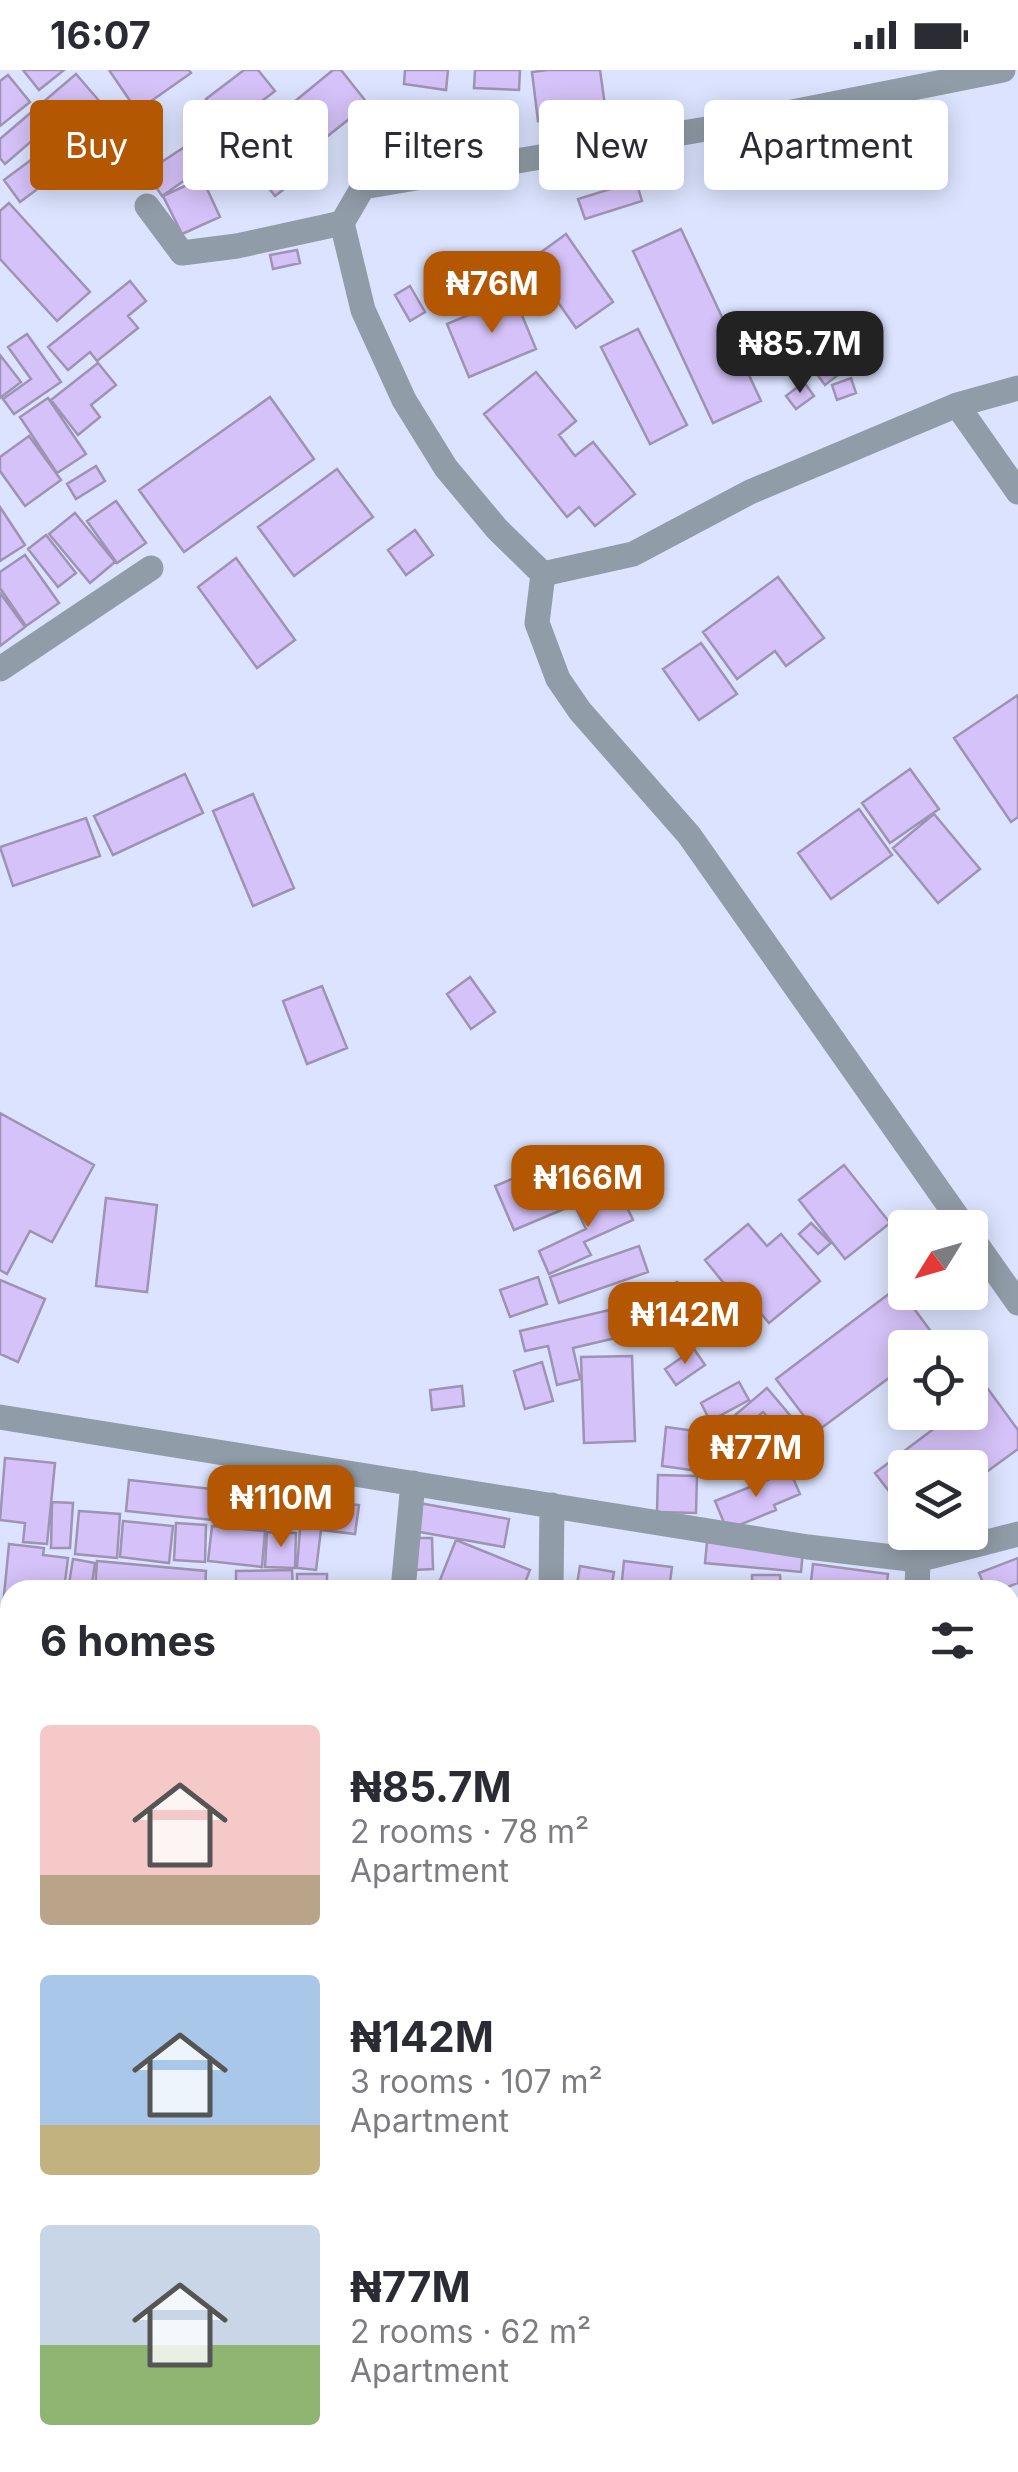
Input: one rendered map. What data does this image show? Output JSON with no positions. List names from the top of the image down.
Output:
{
  "north": "bottom left",
  "page": {
    "status": "16:07",
    "chip": [
      "Buy",
      "Rent",
      "Filters",
      "New",
      "Apartment"
    ],
    "price": [
      "₦76M",
      "₦85.7M",
      "₦166M",
      "₦142M",
      "₦77M",
      "₦110M"
    ],
    "heading": "6 homes",
    "list": [
      {
        "name": "₦85.7M",
        "note": "2 rooms · 78 m² · Apartment"
      },
      {
        "name": "₦142M",
        "note": "3 rooms · 107 m² · Apartment"
      },
      {
        "name": "₦77M",
        "note": "2 rooms · 62 m² · Apartment"
      }
    ]
  }
}
